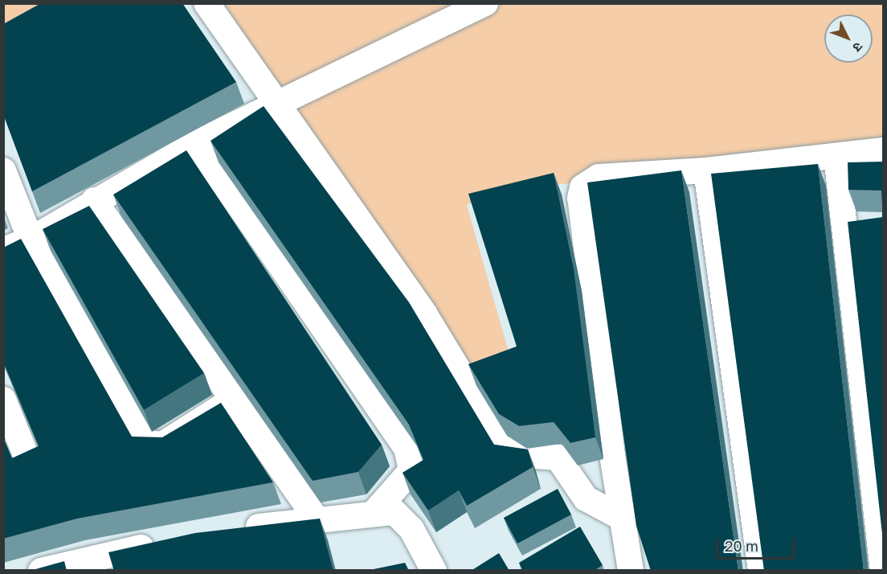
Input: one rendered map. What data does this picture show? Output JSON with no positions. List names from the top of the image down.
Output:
{
  "scale_bar": "20 m",
  "north": "bottom right"
}
